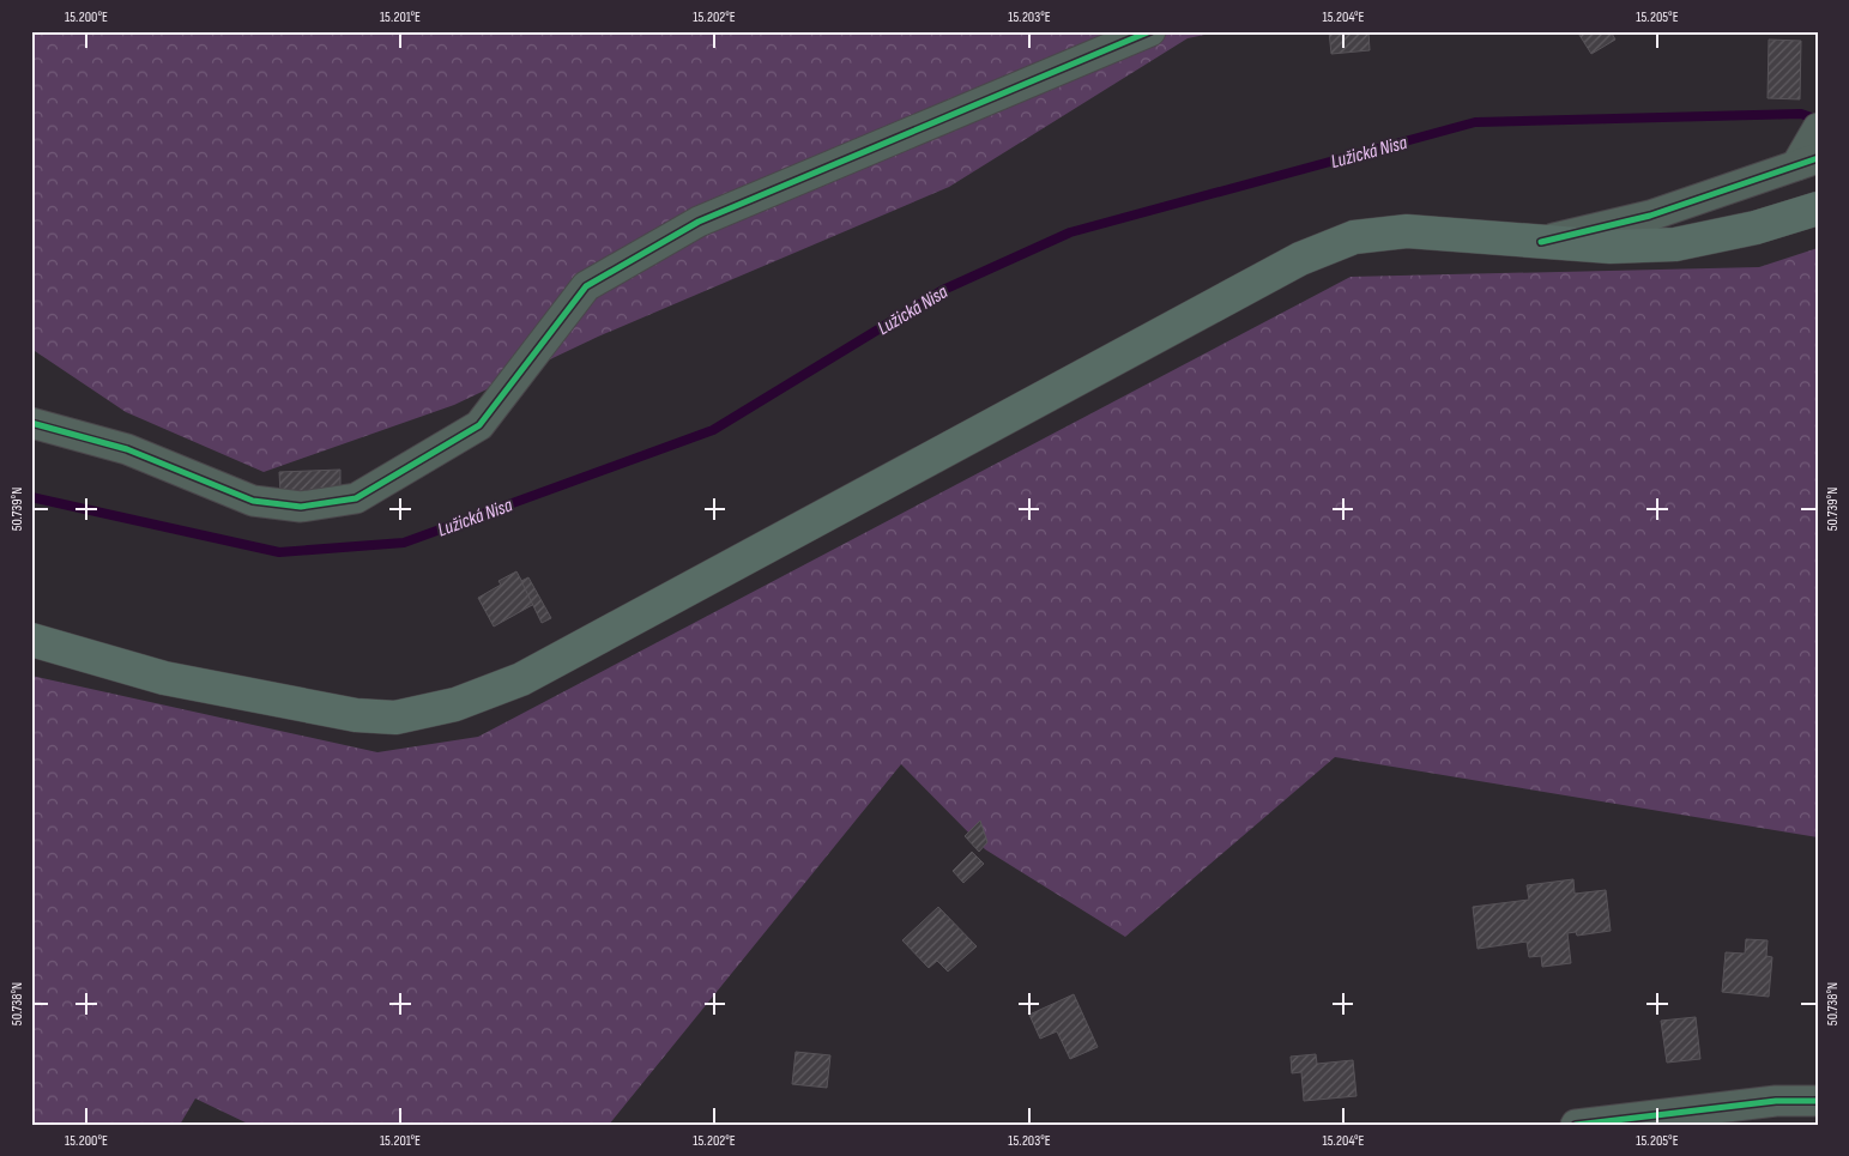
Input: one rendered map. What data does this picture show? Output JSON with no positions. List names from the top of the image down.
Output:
{
  "water": ["Lužická Nisa"],
  "coordinates": [
    "15.200°E",
    "15.201°E",
    "15.202°E",
    "15.203°E",
    "15.204°E",
    "15.205°E",
    "50.739°N",
    "50.738°N"
  ]
}
